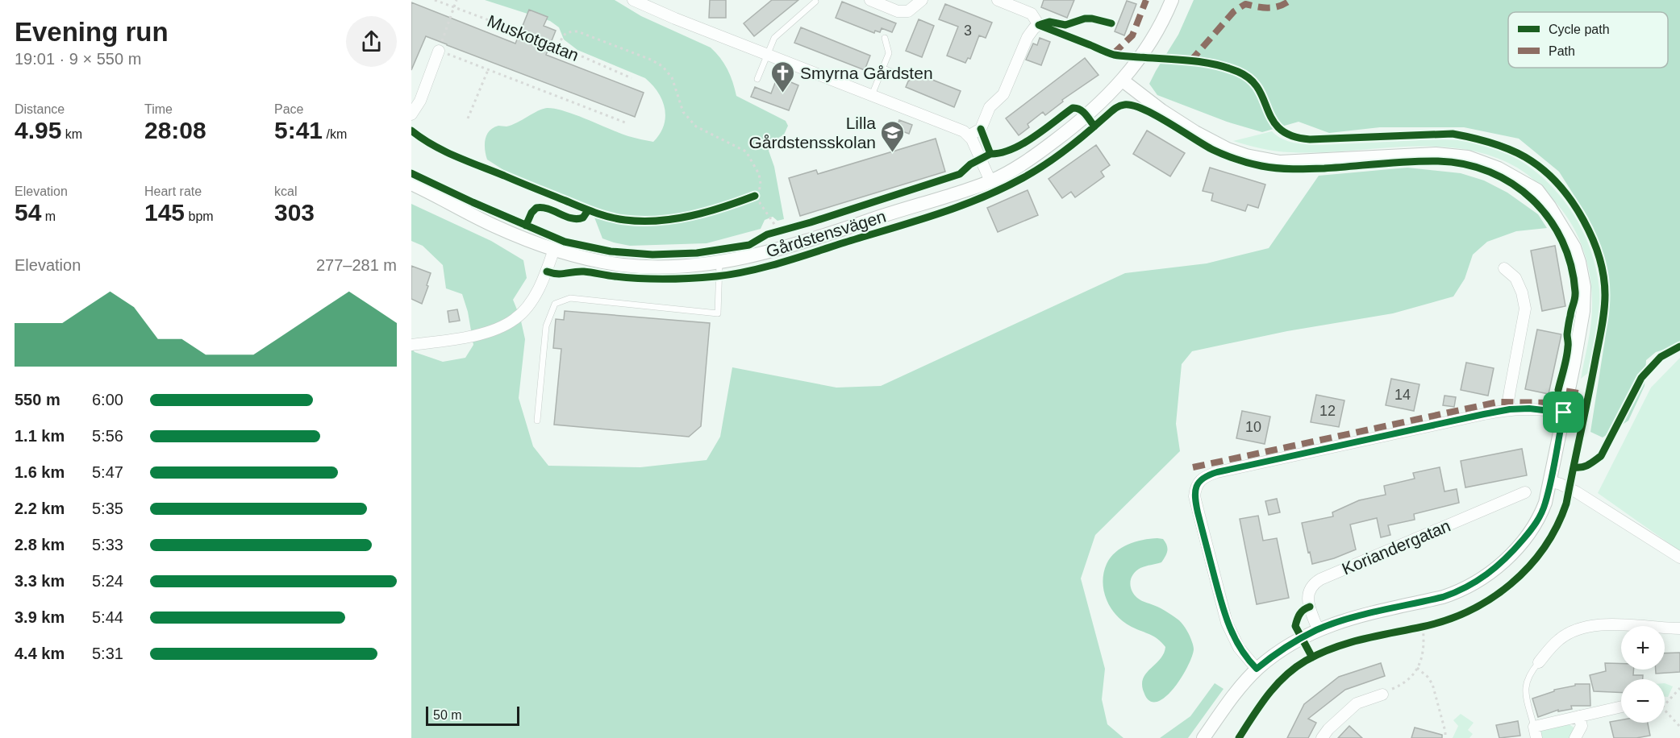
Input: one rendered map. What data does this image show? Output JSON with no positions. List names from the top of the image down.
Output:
{
  "streets": {
    "street": ["Gårdstensvägen", "Koriandergatan"],
    "path": ["Muskotgatan"]
  },
  "places": {
    "church": ["Smyrna Gårdsten"],
    "school or university": ["Lilla Gårdstensskolan"]
  },
  "house_numbers": [
    "3",
    "14",
    "12",
    "10"
  ],
  "legend": ["Cycle path", "Path"],
  "scale_bar": "50 m",
  "page": {
    "heading": ["Evening run", "19:01 · 9 × 550 m"],
    "stats": [
      ["Distance", "4.95 km"],
      ["Time", "28:08"],
      ["Pace", "5:41 /km"],
      ["Elevation", "54 m"],
      ["Heart rate", "145 bpm"],
      ["kcal", "303"]
    ],
    "chart": ["Elevation", "277–281 m"],
    "list": [
      {
        "name": "550 m",
        "note": "6:00"
      },
      {
        "name": "1.1 km",
        "note": "5:56"
      },
      {
        "name": "1.6 km",
        "note": "5:47"
      },
      {
        "name": "2.2 km",
        "note": "5:35"
      },
      {
        "name": "2.8 km",
        "note": "5:33"
      },
      {
        "name": "3.3 km",
        "note": "5:24"
      },
      {
        "name": "3.9 km",
        "note": "5:44"
      },
      {
        "name": "4.4 km",
        "note": "5:31"
      }
    ],
    "map_buttons": ["+", "−"],
    "scale": "50 m"
  }
}
